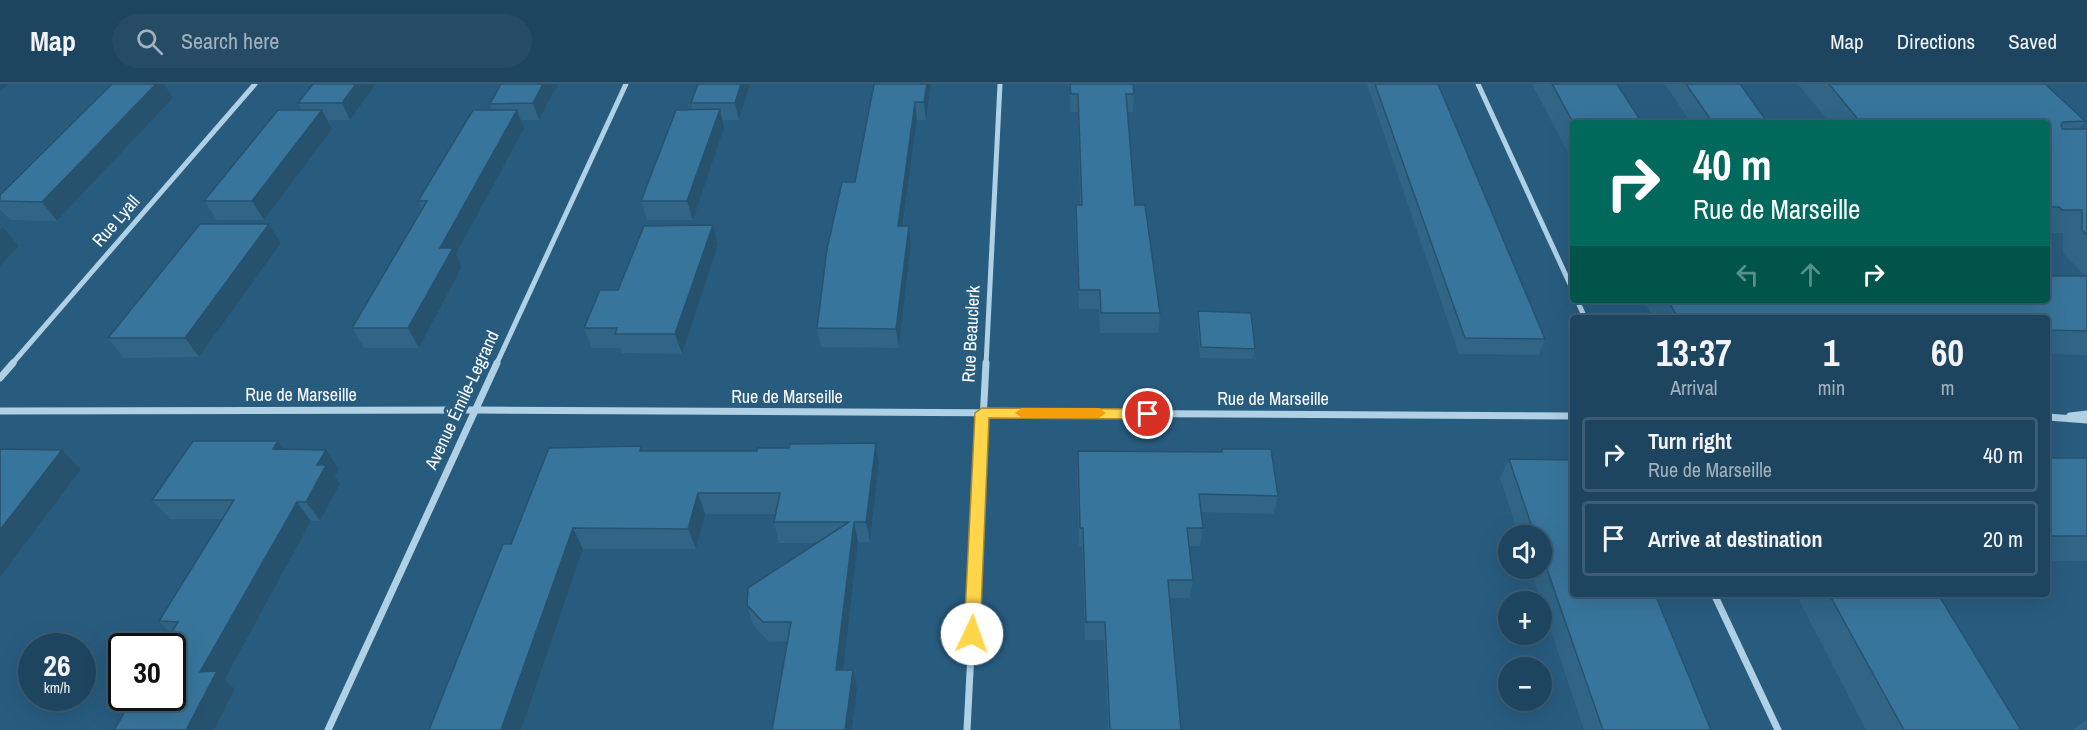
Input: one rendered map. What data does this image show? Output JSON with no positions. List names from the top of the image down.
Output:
{
  "streets": {
    "street": [
      "Rue Lyall",
      "Rue Beauclerk",
      "Rue de Marseille",
      "Avenue Émile-Legrand"
    ]
  },
  "crossings": [
    ["Rue Beauclerk", "Rue de Marseille"],
    ["Rue de Marseille", "Avenue Émile-Legrand"]
  ],
  "page": {
    "header": "Map",
    "search": "Search here",
    "nav": ["Map", "Directions", "Saved"],
    "turn": ["40 m", "Rue de Marseille"],
    "eta": [
      "13:37",
      "Arrival",
      "1",
      "min",
      "60",
      "m"
    ],
    "list": [
      {
        "name": "Turn right",
        "note": "Rue de Marseille",
        "value": "40 m"
      },
      {
        "name": "Arrive at destination",
        "value": "20 m"
      }
    ],
    "map_buttons": ["+", "−"],
    "speed": "26 km/h",
    "limit": "30"
  }
}
